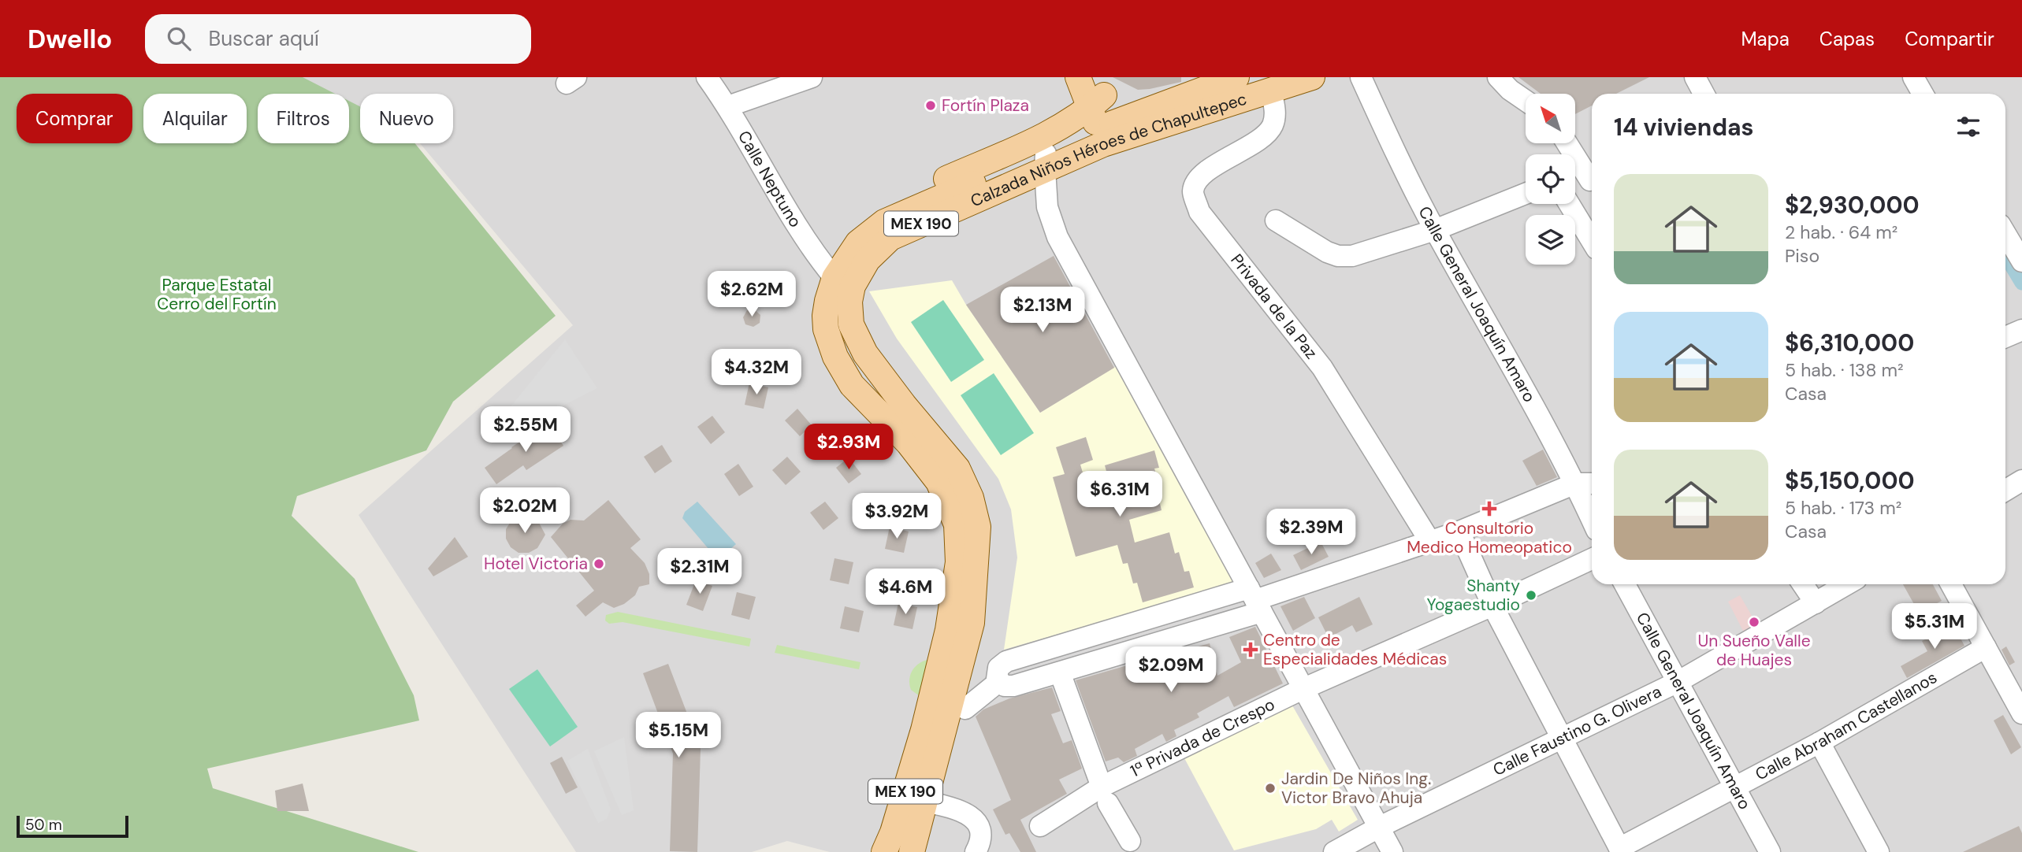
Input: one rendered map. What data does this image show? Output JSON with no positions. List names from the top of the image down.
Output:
{
  "streets": {
    "main road": ["Calzada Niños Héroes de Chapultepec", "MEX 190"],
    "street": [
      "Calle Neptuno",
      "Calle General Joaquín Amaro",
      "Privada de la Paz",
      "Calle Abraham Castellanos",
      "Calle Faustino G. Olivera",
      "1ª Privada de Crespo"
    ]
  },
  "crossings": [
    ["Calzada Niños Héroes de Chapultepec", "Calle Neptuno"],
    ["Calzada Niños Héroes de Chapultepec", "MEX 190"],
    ["Calzada Niños Héroes de Chapultepec", "Privada de la Paz"],
    ["Calle Neptuno", "MEX 190"],
    ["Calle General Joaquín Amaro", "Calle Abraham Castellanos"],
    ["Calle General Joaquín Amaro", "Calle Faustino G. Olivera"]
  ],
  "parks": ["Parque Estatal Cerro del Fortín"],
  "places": {
    "other": [
      "Fortín Plaza",
      "Hotel Victoria",
      "Shanty Yogaestudio",
      "Un Sueño Valle de Huajes",
      "Jardin De Niños Ing. Victor Bravo Ahuja"
    ],
    "health": ["Consultorio Medico Homeopatico", "Centro de Especialidades Médicas"]
  },
  "scale_bar": "50 m",
  "north": "top left",
  "page": {
    "header": "Dwello",
    "search": "Buscar aquí",
    "nav": ["Mapa", "Capas", "Compartir"],
    "chip": [
      "Comprar",
      "Alquilar",
      "Filtros",
      "Nuevo"
    ],
    "heading": "14 viviendas",
    "list": [
      {
        "name": "$2,930,000",
        "note": "2 hab. · 64 m² · Piso"
      },
      {
        "name": "$6,310,000",
        "note": "5 hab. · 138 m² · Casa"
      },
      {
        "name": "$5,150,000",
        "note": "5 hab. · 173 m² · Casa"
      }
    ],
    "price": [
      "$2.62M",
      "$2.13M",
      "$4.32M",
      "$2.55M",
      "$2.93M",
      "$6.31M",
      "$2.02M",
      "$3.92M",
      "$2.39M",
      "$2.31M",
      "$4.6M",
      "$5.31M",
      "$2.09M",
      "$5.15M"
    ],
    "scale": "50 m"
  }
}
